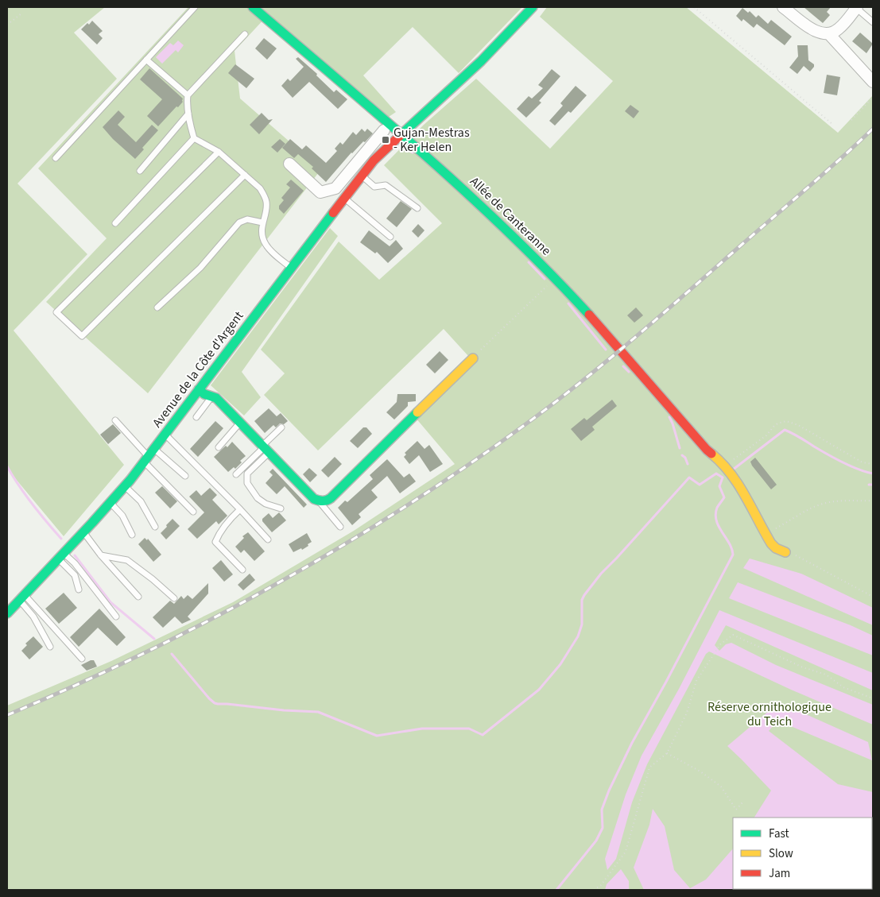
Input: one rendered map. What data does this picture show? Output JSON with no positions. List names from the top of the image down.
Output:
{
  "streets": {
    "street": ["Allée de Canteranne", "Avenue de la Côte d'Argent"]
  },
  "crossings": [
    ["Allée de Canteranne", "Avenue de la Côte d'Argent"]
  ],
  "parks": ["Réserve ornithologique du Teich"],
  "places": {
    "transit": ["Gujan-Mestras - Ker Helen"]
  },
  "legend": ["Fast", "Slow", "Jam"]
}
